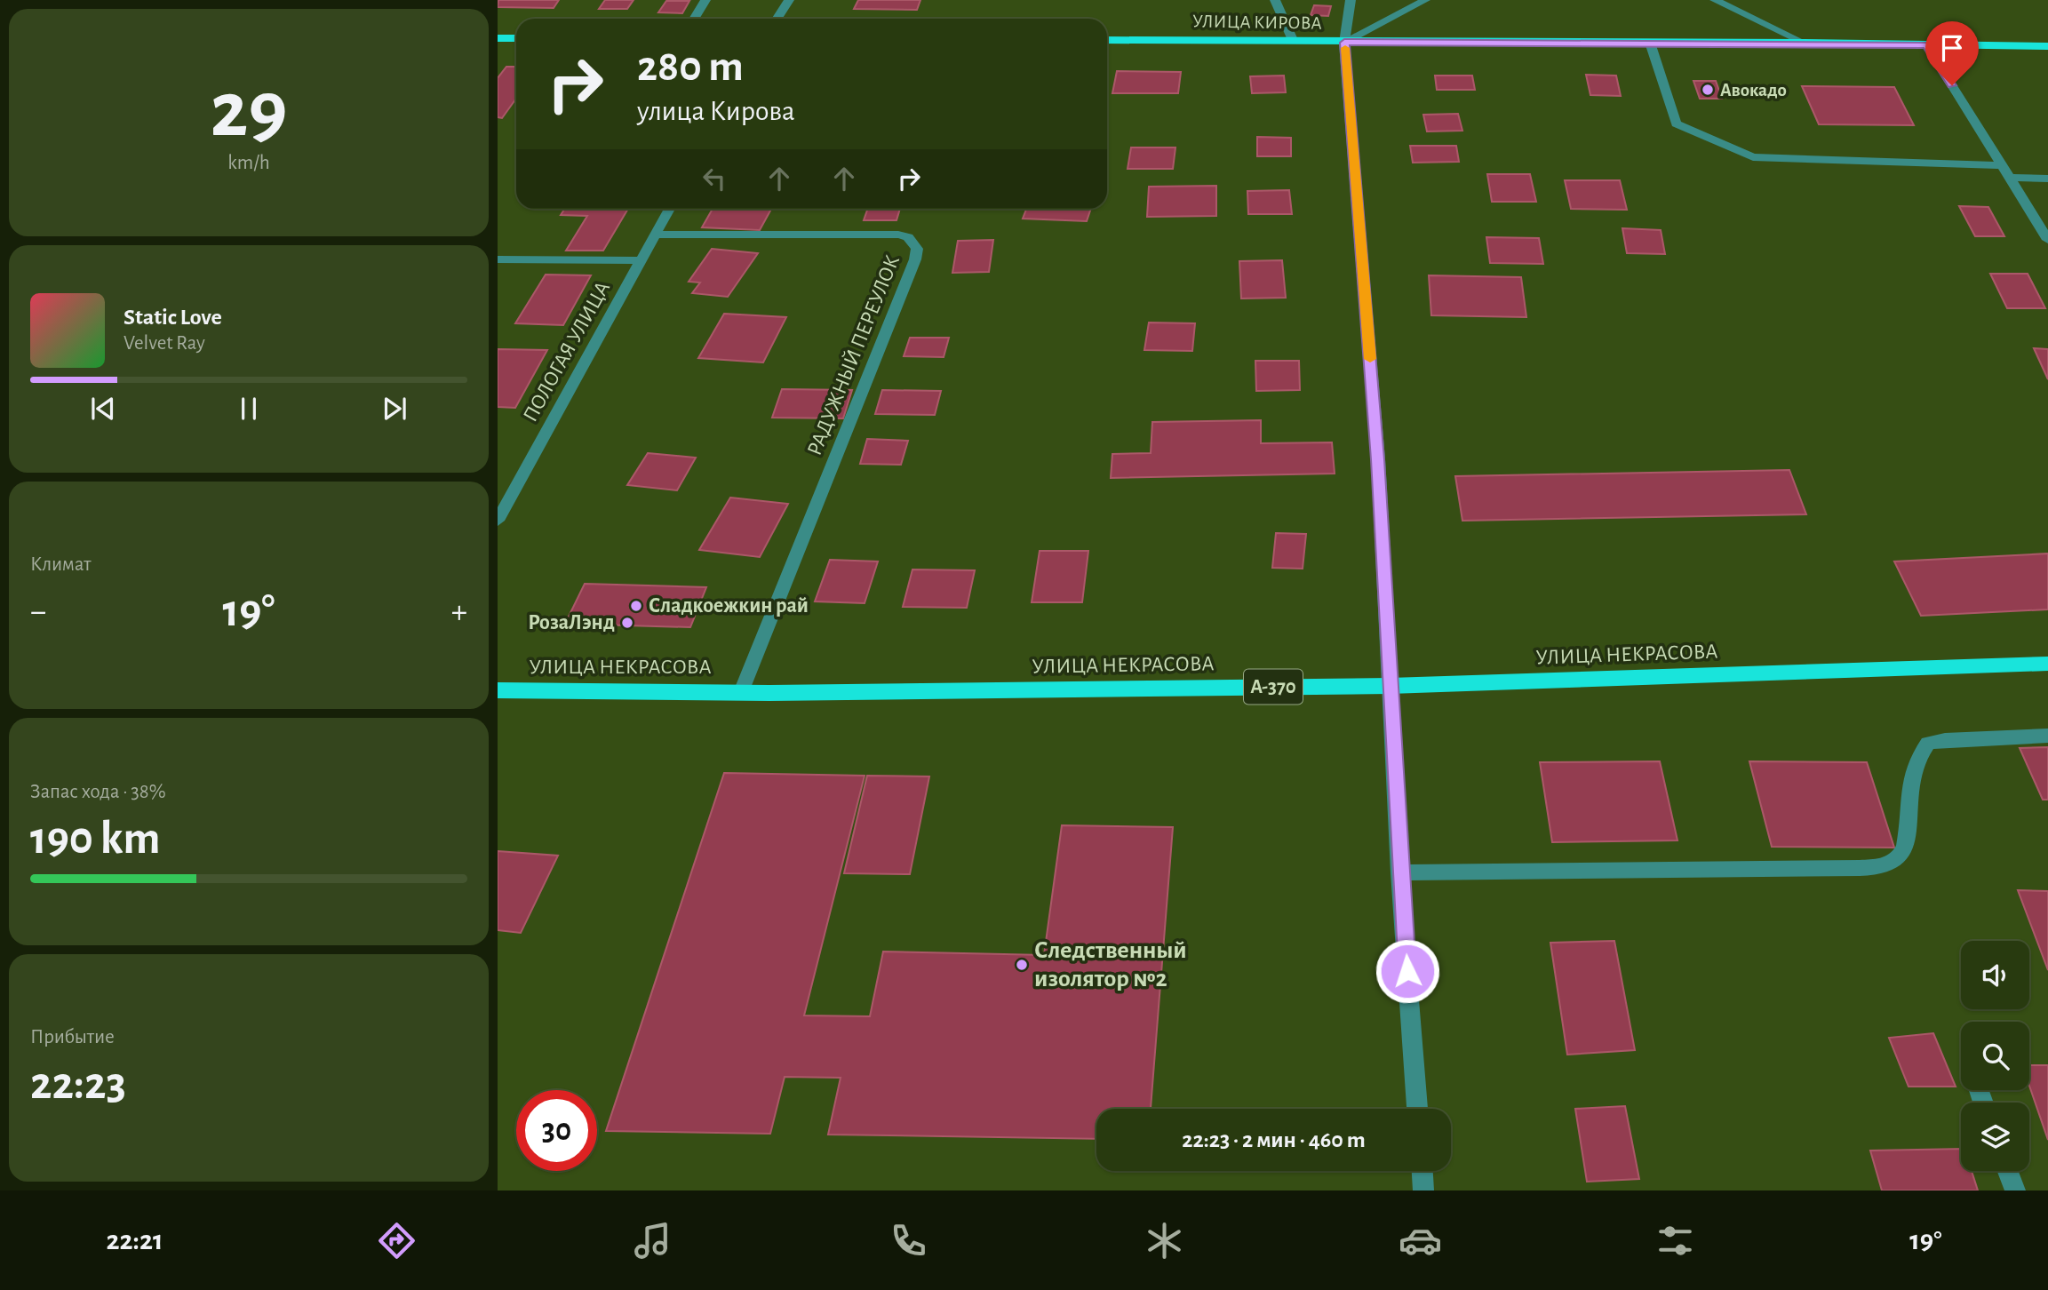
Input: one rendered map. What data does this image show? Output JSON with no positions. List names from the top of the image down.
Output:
{
  "streets": {
    "highway": ["УЛИЦА КИРОВА", "УЛИЦА НЕКРАСОВА", "А-370"],
    "street": ["ПОЛОГАЯ УЛИЦА", "РАДУЖНЫЙ ПЕРЕУЛОК"]
  },
  "crossings": [
    ["ПОЛОГАЯ УЛИЦА", "РАДУЖНЫЙ ПЕРЕУЛОК"],
    ["РАДУЖНЫЙ ПЕРЕУЛОК", "УЛИЦА НЕКРАСОВА"]
  ],
  "places": [
    "Авокадо",
    "Сладкоежкин рай",
    "РозаЛэнд",
    "Следственный изолятор №2"
  ],
  "page": {
    "tile": [
      ["29", "km/h"],
      "Климат",
      ["Запас хода · 38%", "190 km"],
      ["Прибытие", "22:23"]
    ],
    "turn": ["280 m", "улица Кирова"],
    "song": ["Static Love", "Velvet Ray"],
    "heat": ["−", "19°", "+"],
    "limit": "30",
    "trip": "22:23 · 2 мин · 460 m",
    "tabs": ["22:21", "19°"]
  }
}
